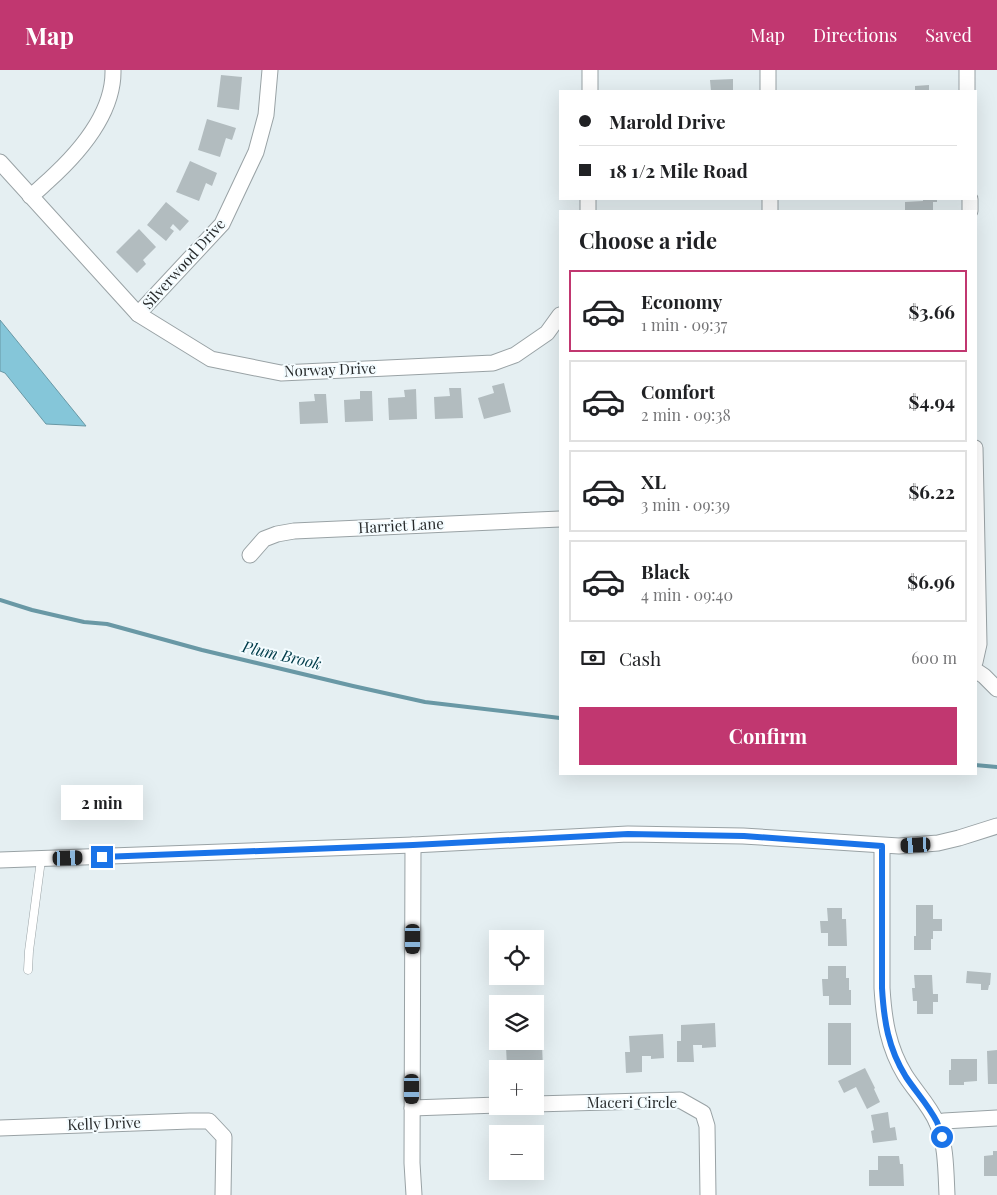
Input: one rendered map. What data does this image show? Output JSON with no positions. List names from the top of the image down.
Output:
{
  "streets": {
    "street": [
      "Silverwood Drive",
      "Norway Drive",
      "Harriet Lane",
      "Maceri Circle",
      "Kelly Drive"
    ]
  },
  "crossings": [
    ["Silverwood Drive", "Norway Drive"]
  ],
  "water": ["Plum Brook"],
  "page": {
    "header": "Map",
    "nav": ["Map", "Directions", "Saved"],
    "banner": ["Marold Drive", "18 1/2 Mile Road"],
    "heading": "Choose a ride",
    "list": [
      {
        "name": "Economy",
        "note": "1 min · 09:37",
        "value": "$3.66"
      },
      {
        "name": "Comfort",
        "note": "2 min · 09:38",
        "value": "$4.94"
      },
      {
        "name": "XL",
        "note": "3 min · 09:39",
        "value": "$6.22"
      },
      {
        "name": "Black",
        "note": "4 min · 09:40",
        "value": "$6.96"
      }
    ],
    "pay": ["Cash", "600 m"],
    "buttons": "Confirm",
    "bubble": "2 min",
    "map_buttons": ["+", "−"]
  }
}
